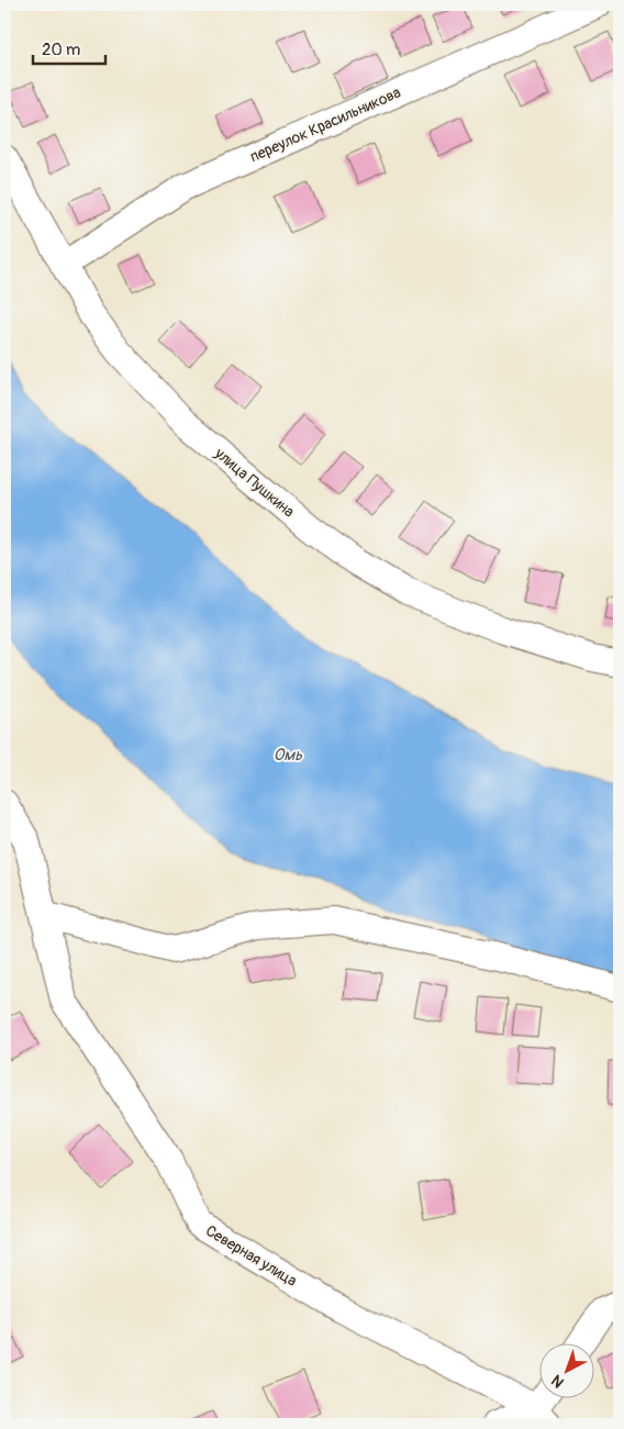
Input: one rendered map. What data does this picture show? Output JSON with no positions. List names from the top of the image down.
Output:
{
  "streets": {
    "street": ["переулок Красильникова", "улица Пушкина", "Северная улица"]
  },
  "crossings": [
    ["переулок Красильникова", "улица Пушкина"]
  ],
  "water": ["Омь"],
  "scale_bar": "20 m",
  "north": "bottom left"
}
